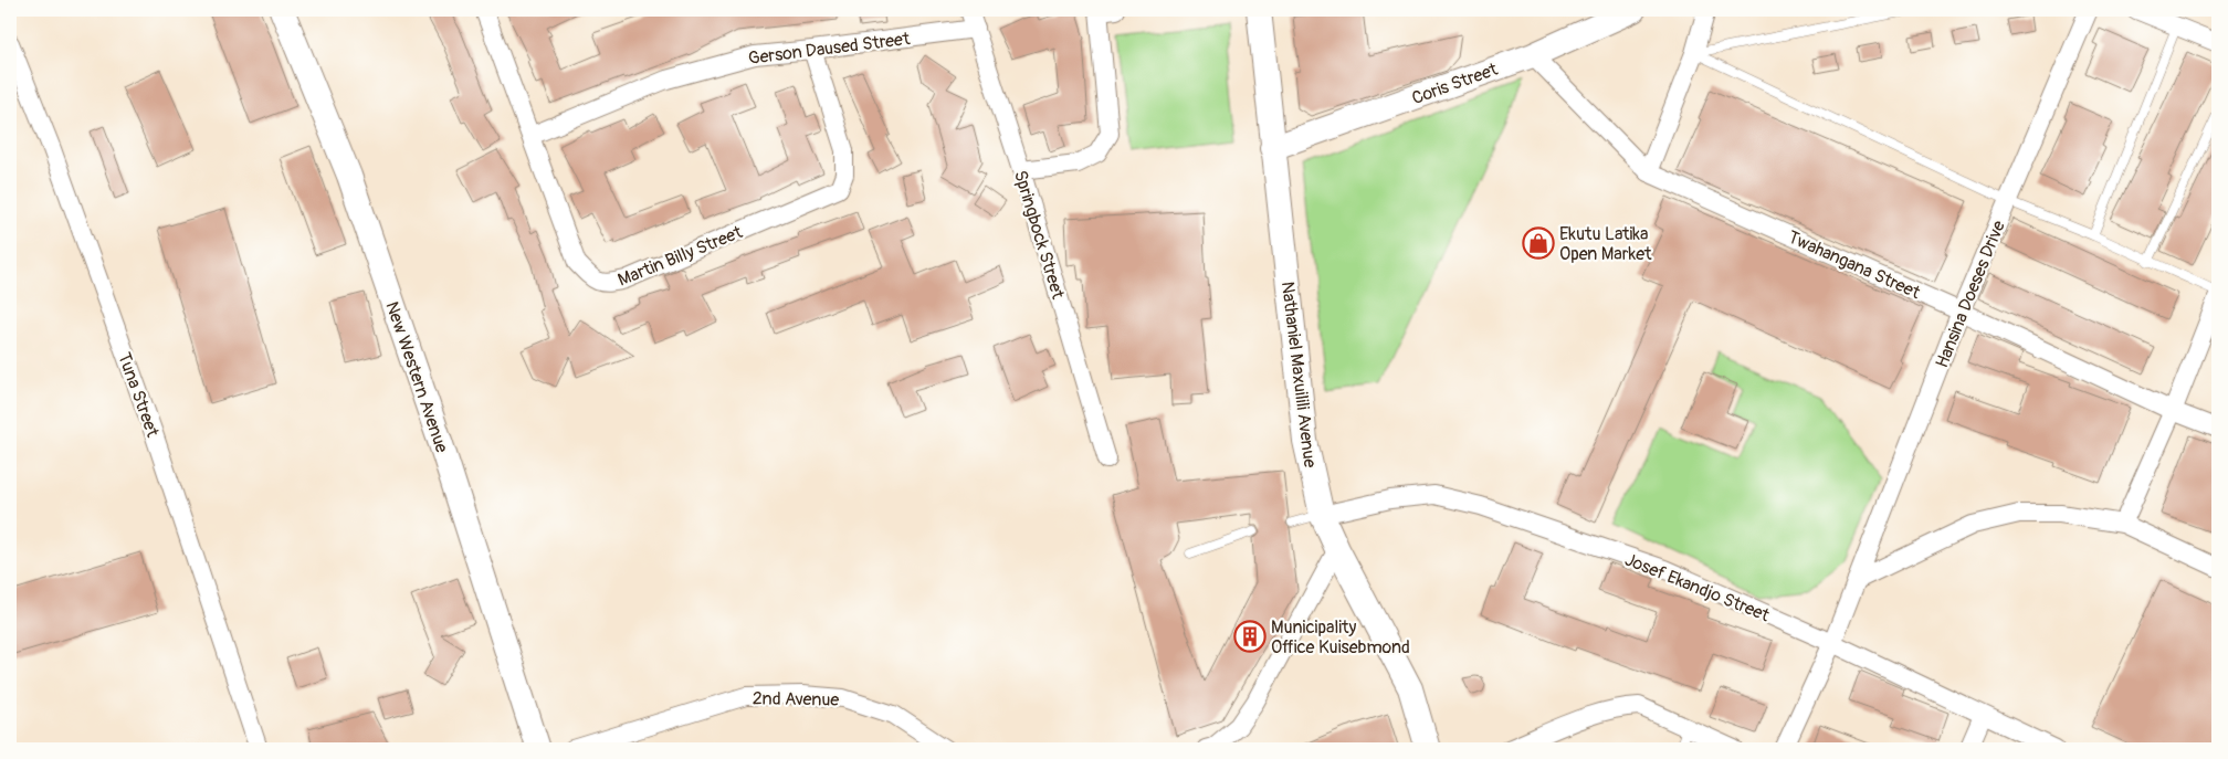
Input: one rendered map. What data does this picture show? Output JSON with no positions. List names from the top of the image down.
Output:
{
  "streets": {
    "street": [
      "Gerson Daused Street",
      "Coris Street",
      "Springbock Street",
      "Martin Billy Street",
      "Twahangana Street",
      "Hansina Doeses Drive",
      "Nathaniel Maxuilili Avenue",
      "New Western Avenue",
      "Tuna Street",
      "Josef Ekandjo Street",
      "2nd Avenue"
    ]
  },
  "crossings": [
    ["Gerson Daused Street", "Springbock Street"],
    ["Gerson Daused Street", "Martin Billy Street"],
    ["Coris Street", "Nathaniel Maxuilili Avenue"],
    ["Twahangana Street", "Hansina Doeses Drive"],
    ["Hansina Doeses Drive", "Josef Ekandjo Street"],
    ["Nathaniel Maxuilili Avenue", "Josef Ekandjo Street"]
  ],
  "places": {
    "shop": ["Ekutu Latika Open Market"],
    "building": ["Municipality Office Kuisebmond"]
  }
}
